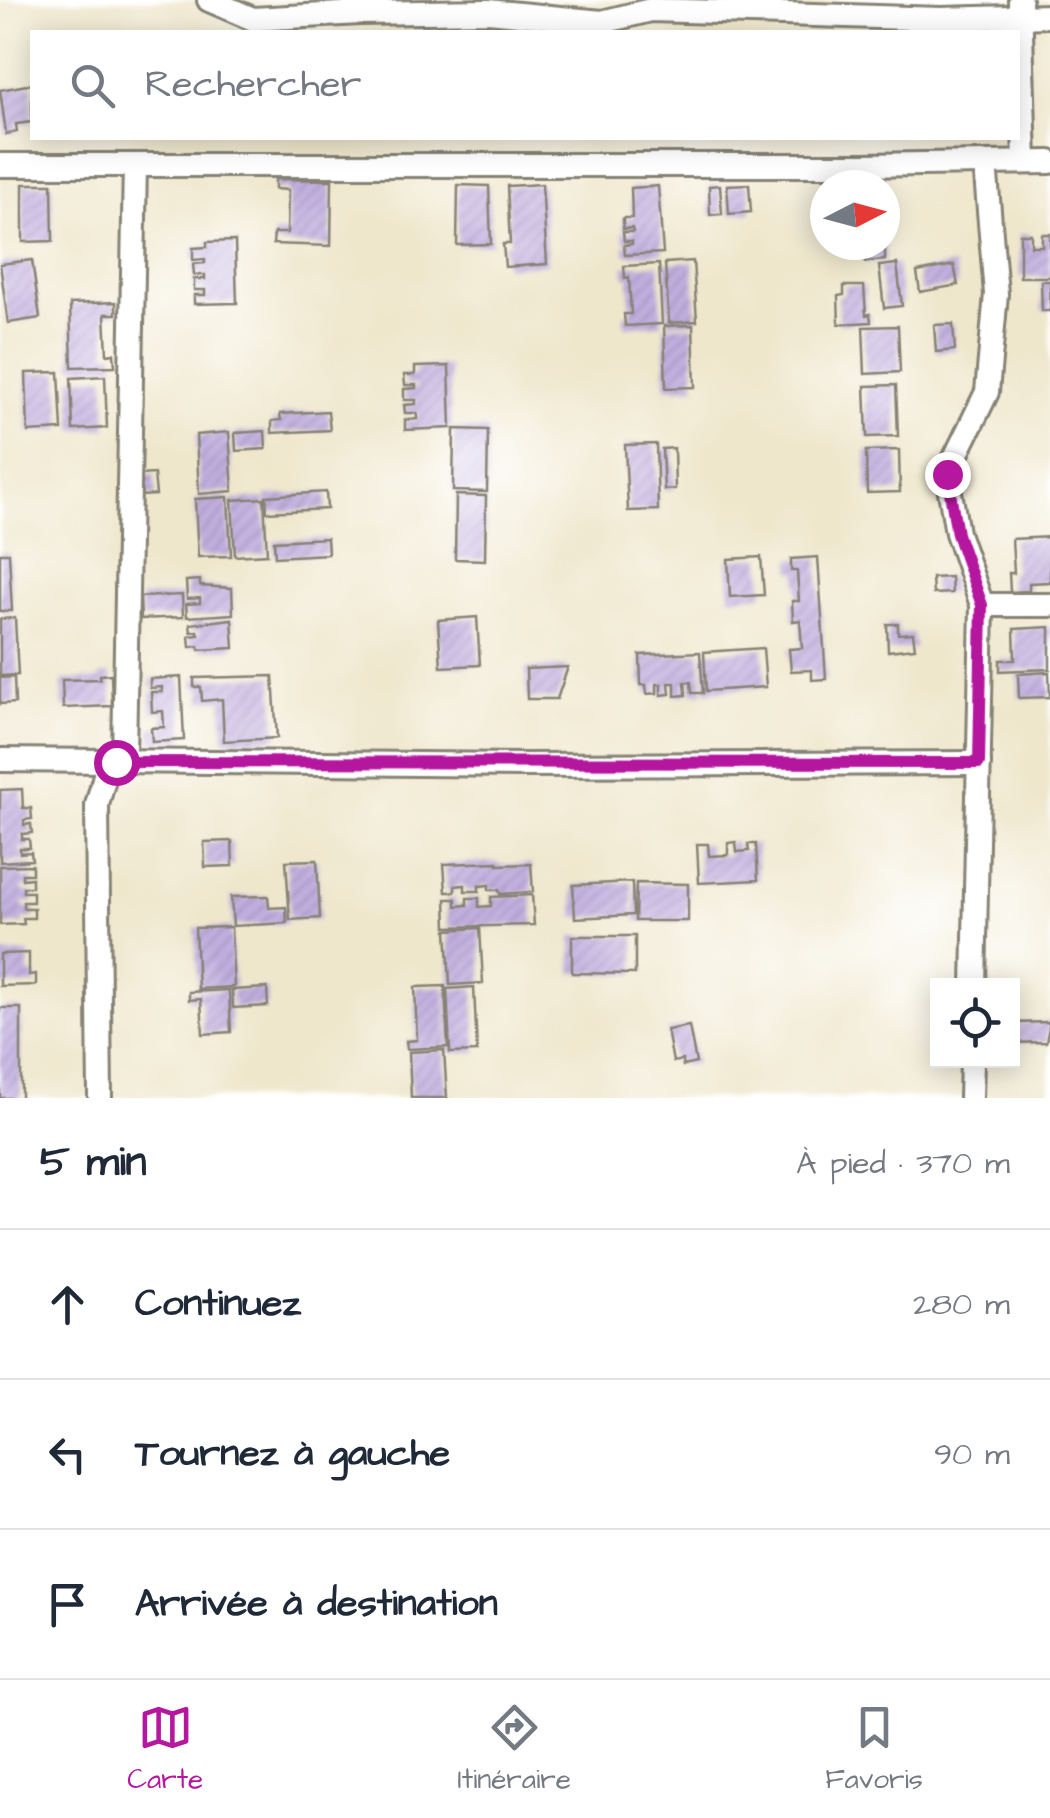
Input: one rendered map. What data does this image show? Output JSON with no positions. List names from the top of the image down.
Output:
{
  "north": "right",
  "page": {
    "search": "Rechercher",
    "heading": ["5 min", "À pied · 370 m"],
    "list": [
      ["Continuez", "280 m"],
      ["Tournez à gauche", "90 m"],
      "Arrivée à destination"
    ],
    "nav": ["Carte", "Itinéraire", "Favoris"]
  }
}
